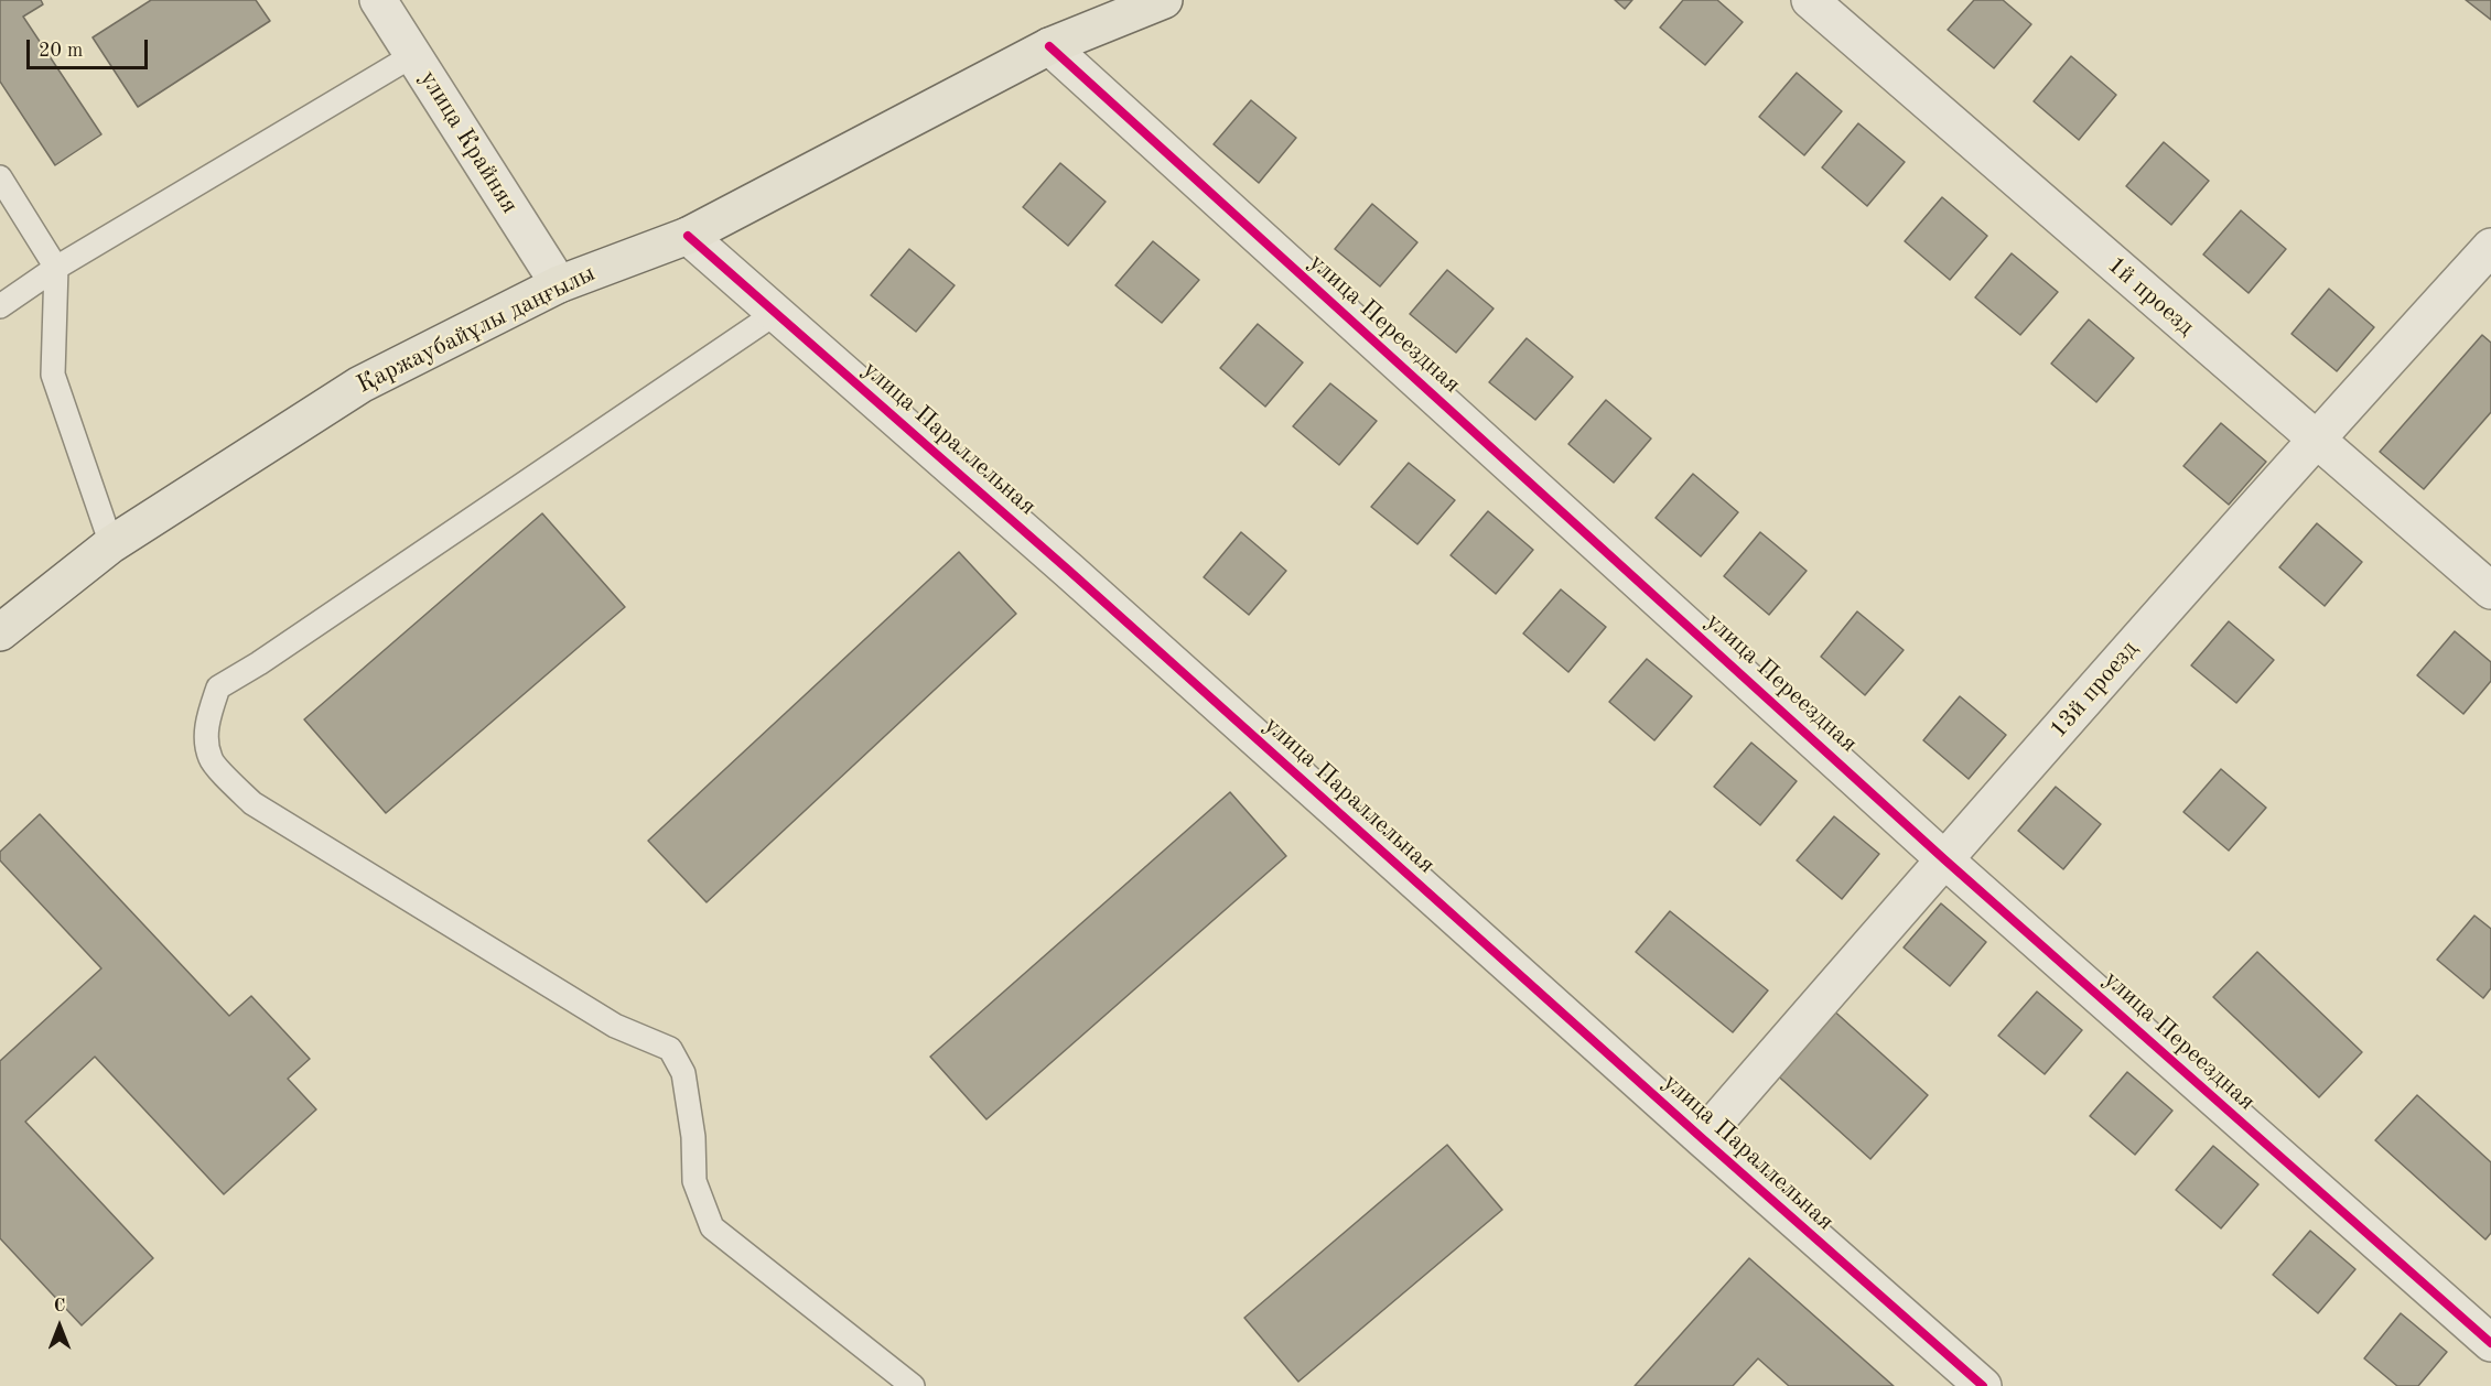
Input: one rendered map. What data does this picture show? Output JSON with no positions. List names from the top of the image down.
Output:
{
  "streets": {
    "highway": ["Қаржаубайұлы даңғылы"],
    "street": [
      "улица Крайняя",
      "1й проезд",
      "улица Переездная",
      "улица Параллельная",
      "13й проезд"
    ]
  },
  "crossings": [
    ["улица Крайняя", "Қаржаубайұлы даңғылы"],
    ["1й проезд", "13й проезд"],
    ["улица Переездная", "Қаржаубайұлы даңғылы"],
    ["улица Переездная", "13й проезд"],
    ["Қаржаубайұлы даңғылы", "улица Параллельная"],
    ["улица Параллельная", "13й проезд"]
  ],
  "scale_bar": "20 m",
  "north": "top"
}
